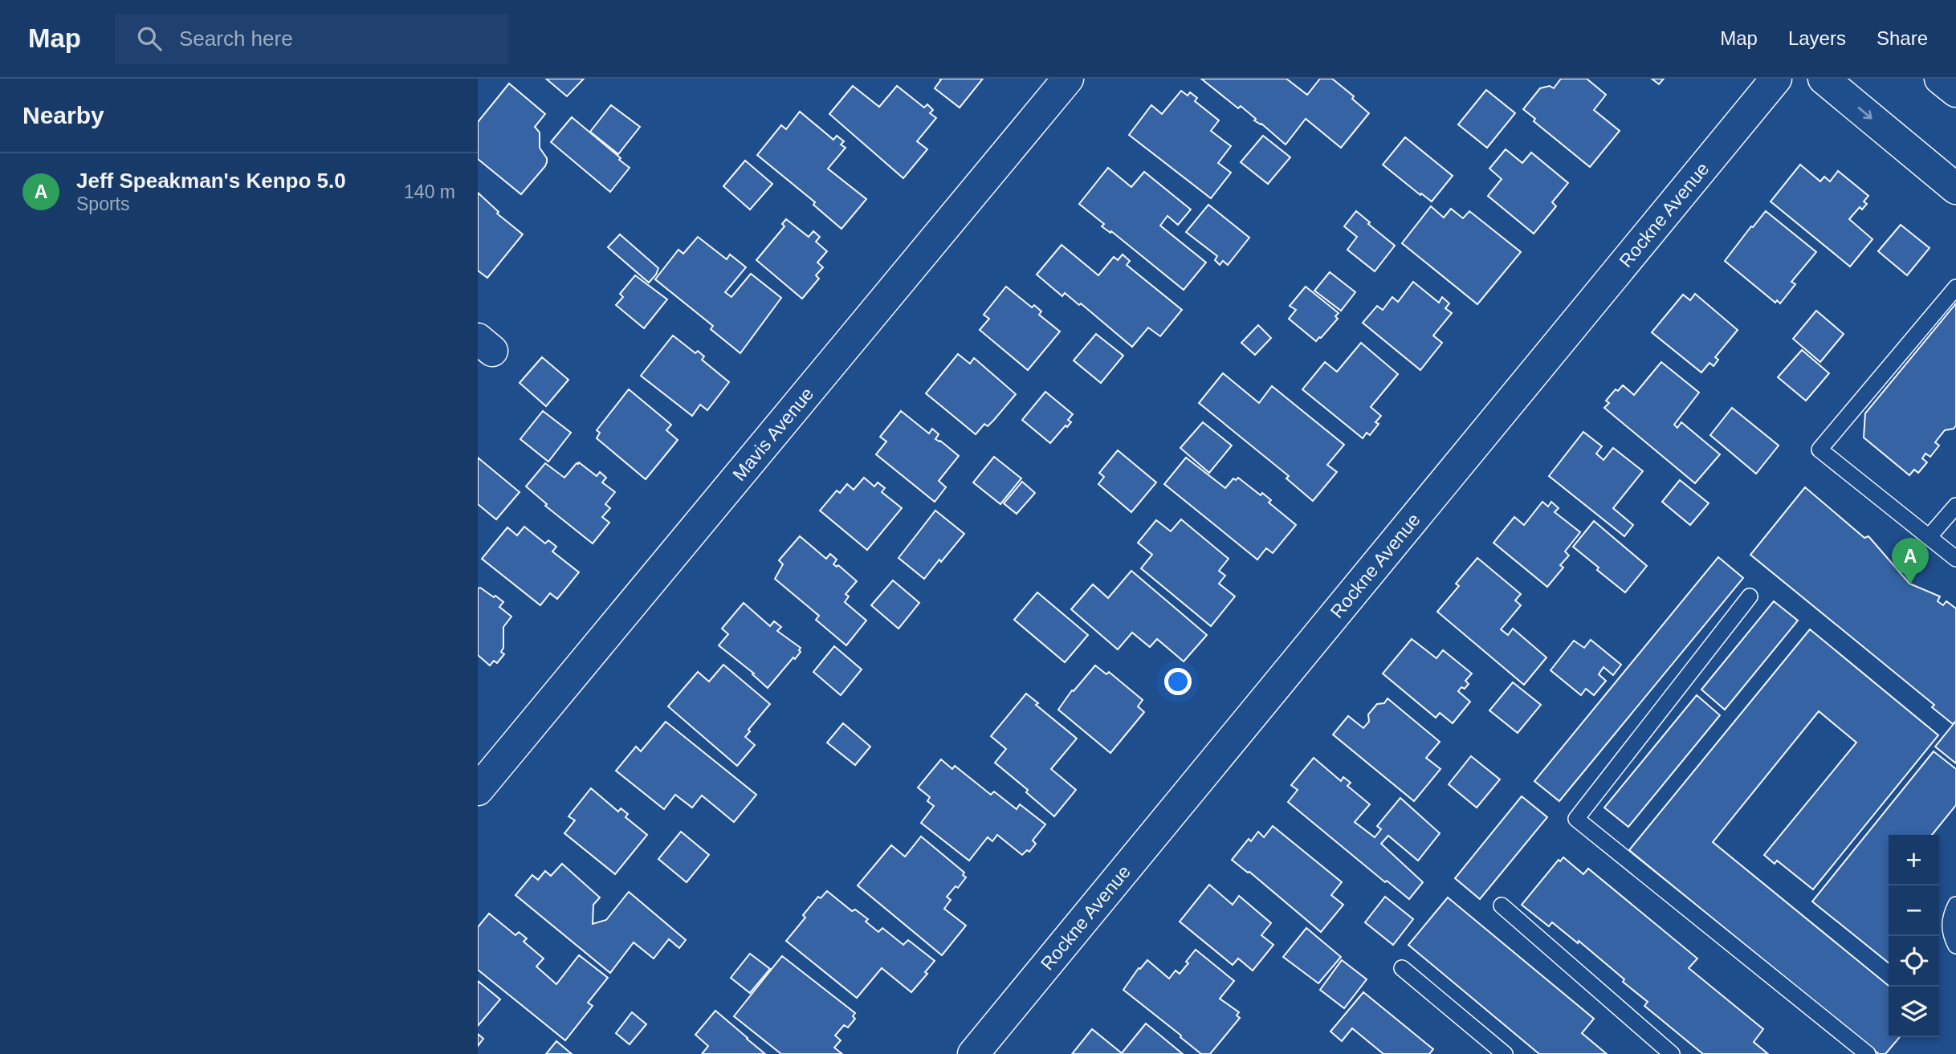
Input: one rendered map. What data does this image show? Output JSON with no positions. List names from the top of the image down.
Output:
{
  "streets": {
    "street": ["Rockne Avenue", "Mavis Avenue"]
  },
  "page": {
    "header": "Map",
    "search": "Search here",
    "nav": ["Map", "Layers", "Share"],
    "heading": "Nearby",
    "list": [
      {
        "mark": "A",
        "name": "Jeff Speakman's Kenpo 5.0",
        "note": "Sports",
        "value": "140 m"
      }
    ],
    "pins": "A",
    "map_buttons": ["+", "−"]
  }
}
